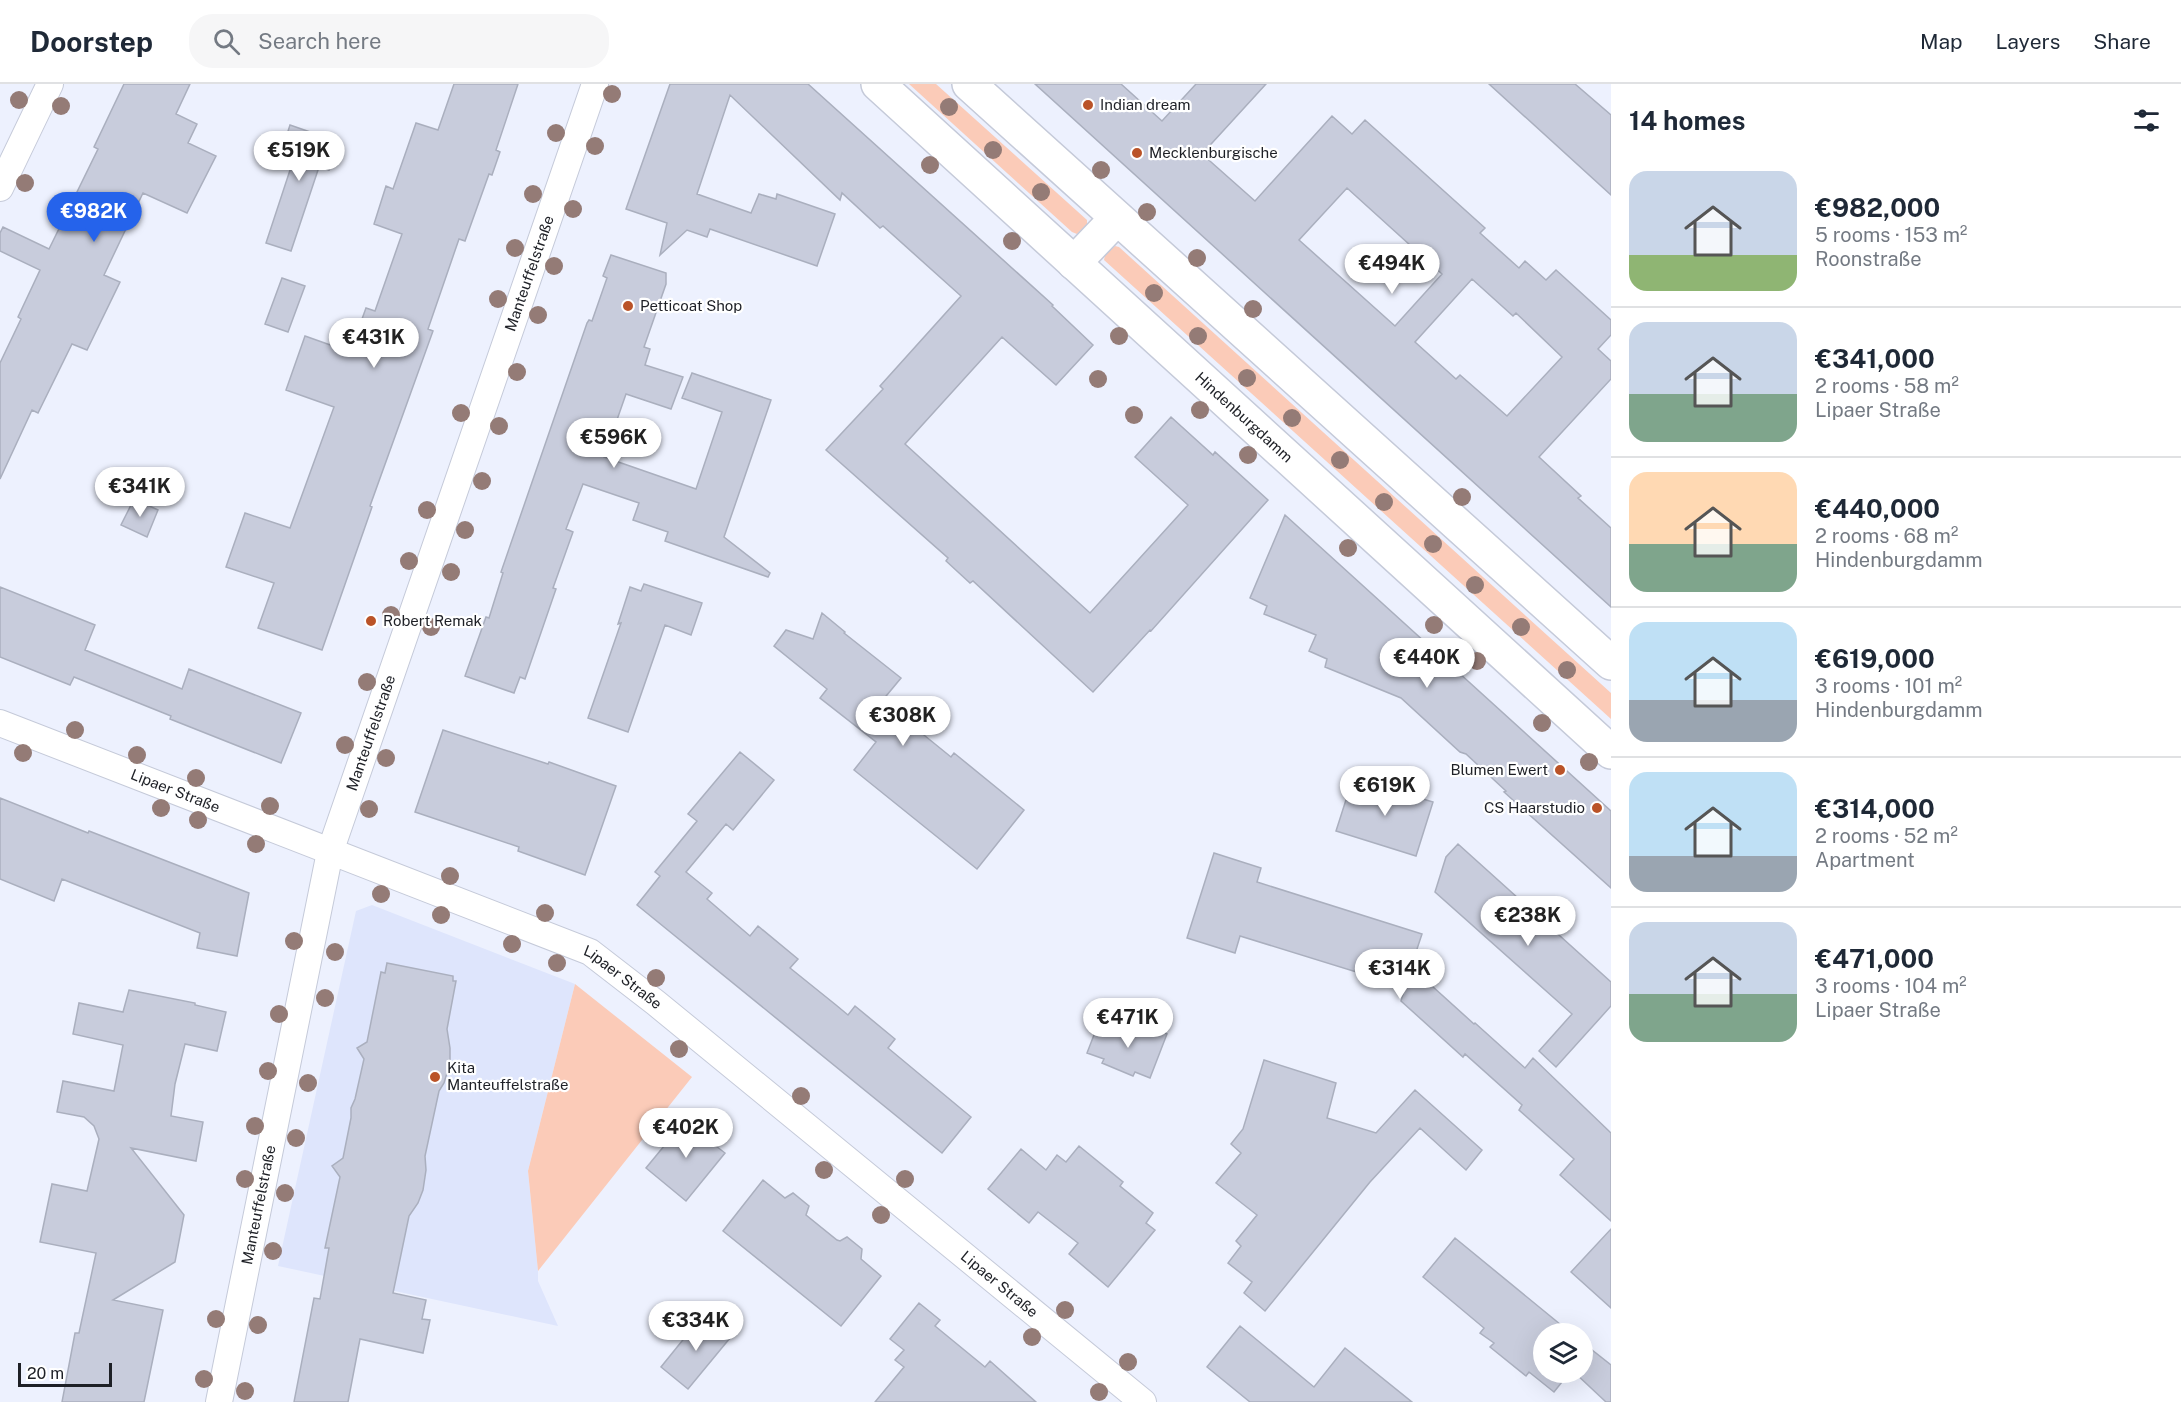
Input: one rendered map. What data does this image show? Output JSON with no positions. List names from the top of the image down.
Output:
{
  "streets": {
    "main road": ["Hindenburgdamm"],
    "street": ["Manteuffelstraße", "Lipaer Straße"]
  },
  "crossings": [
    ["Manteuffelstraße", "Lipaer Straße"]
  ],
  "places": [
    "Indian dream",
    "Mecklenburgische",
    "Petticoat Shop",
    "Robert Remak",
    "Blumen Ewert",
    "CS Haarstudio",
    "Kita Manteuffelstraße"
  ],
  "scale_bar": "20 m",
  "page": {
    "header": "Doorstep",
    "search": "Search here",
    "nav": ["Map", "Layers", "Share"],
    "heading": "14 homes",
    "price": [
      "€519K",
      "€982K",
      "€494K",
      "€431K",
      "€596K",
      "€341K",
      "€440K",
      "€308K",
      "€619K",
      "€238K",
      "€314K",
      "€471K",
      "€402K",
      "€334K"
    ],
    "list": [
      {
        "name": "€982,000",
        "note": "5 rooms · 153 m² · Roonstraße"
      },
      {
        "name": "€341,000",
        "note": "2 rooms · 58 m² · Lipaer Straße"
      },
      {
        "name": "€440,000",
        "note": "2 rooms · 68 m² · Hindenburgdamm"
      },
      {
        "name": "€619,000",
        "note": "3 rooms · 101 m² · Hindenburgdamm"
      },
      {
        "name": "€314,000",
        "note": "2 rooms · 52 m² · Apartment"
      },
      {
        "name": "€471,000",
        "note": "3 rooms · 104 m² · Lipaer Straße"
      }
    ],
    "scale": "20 m"
  }
}
